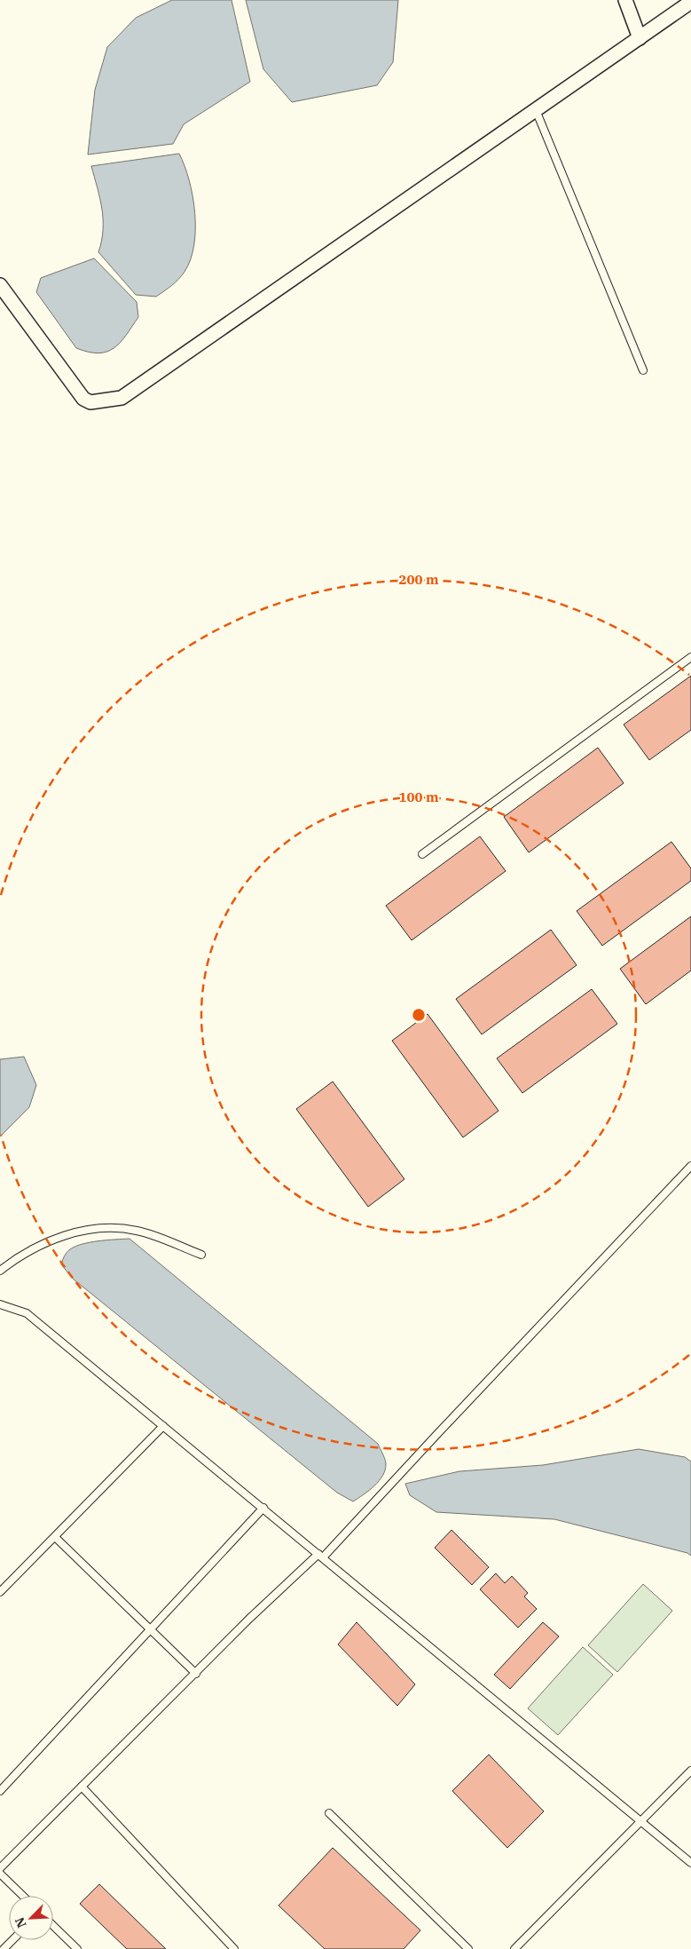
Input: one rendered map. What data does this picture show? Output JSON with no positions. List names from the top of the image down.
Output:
{
  "north": "bottom left",
  "rings": ["200 m", "100 m"]
}
